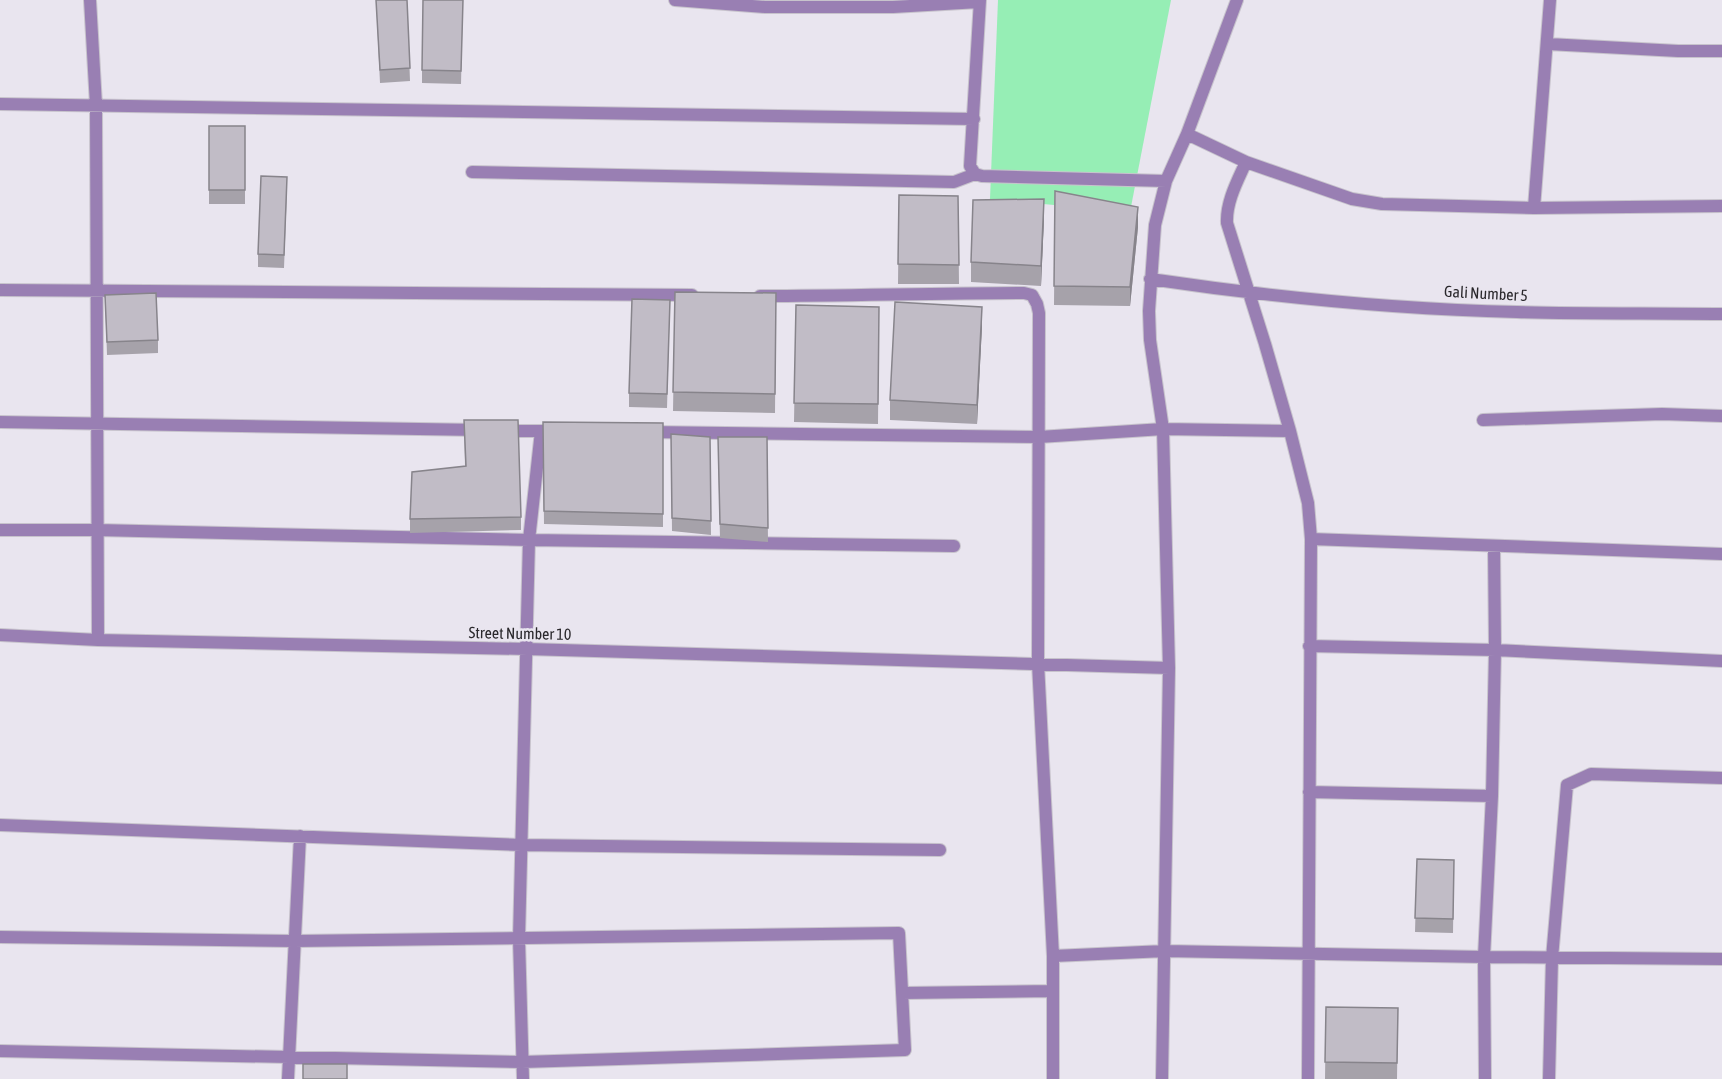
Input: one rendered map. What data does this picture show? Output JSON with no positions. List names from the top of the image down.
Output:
{
  "streets": {
    "street": ["Gali Number 5", "Street Number 10"]
  }
}
